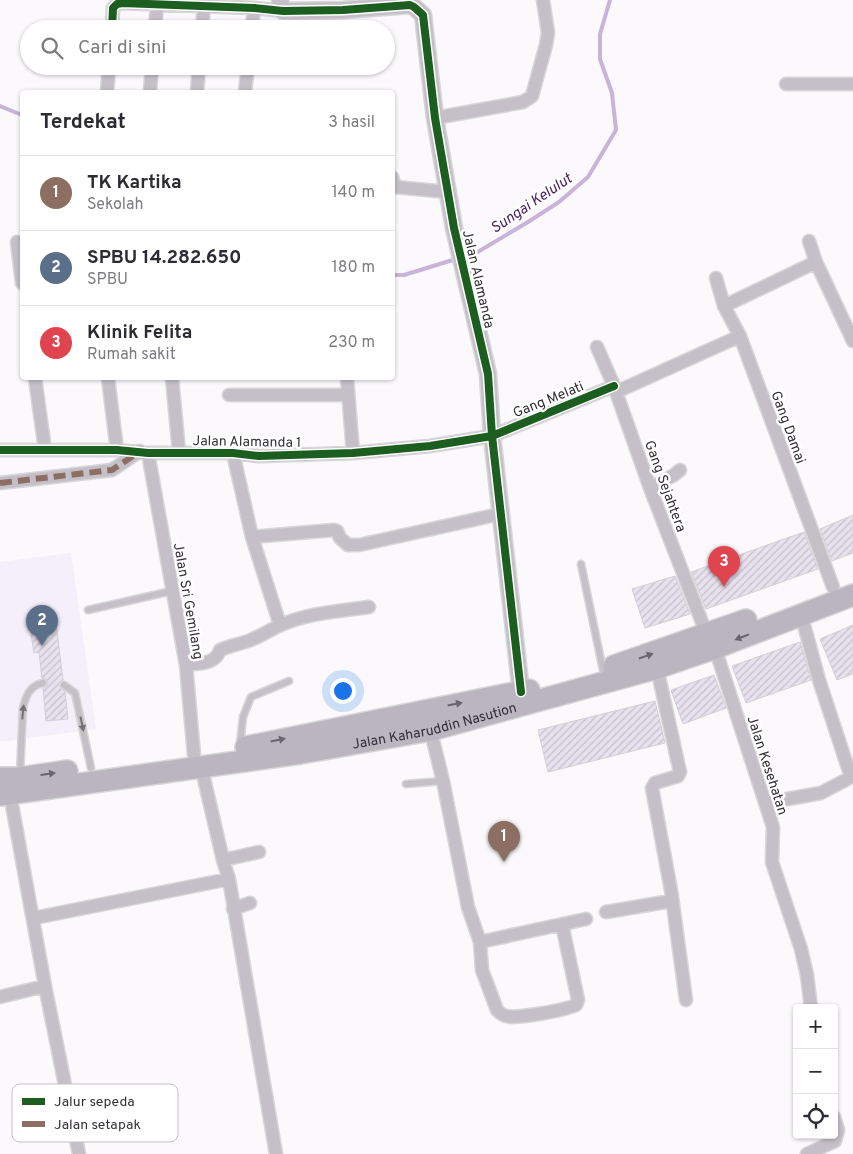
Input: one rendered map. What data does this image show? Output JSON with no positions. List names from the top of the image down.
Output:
{
  "streets": {
    "highway": ["Jalan Kaharuddin Nasution"],
    "street": [
      "Jalan Alamanda",
      "Gang Melati",
      "Gang Damai",
      "Jalan Alamanda 1",
      "Gang Sejahtera",
      "Jalan Sri Gemilang",
      "Jalan Kesehatan"
    ]
  },
  "crossings": [
    ["Jalan Alamanda", "Gang Melati"],
    ["Jalan Alamanda", "Jalan Alamanda 1"],
    ["Jalan Alamanda", "Jalan Kaharuddin Nasution"],
    ["Gang Melati", "Gang Damai"],
    ["Gang Melati", "Jalan Alamanda 1"],
    ["Gang Melati", "Gang Sejahtera"],
    ["Gang Damai", "Jalan Kaharuddin Nasution"],
    ["Jalan Alamanda 1", "Jalan Sri Gemilang"],
    ["Gang Sejahtera", "Jalan Kaharuddin Nasution"],
    ["Gang Sejahtera", "Jalan Kesehatan"],
    ["Jalan Sri Gemilang", "Jalan Kaharuddin Nasution"],
    ["Jalan Kaharuddin Nasution", "Jalan Kesehatan"]
  ],
  "water": ["Sungai Kelulut"],
  "legend": ["Jalur sepeda", "Jalan setapak"],
  "page": {
    "search": "Cari di sini",
    "heading": ["Terdekat", "3 hasil"],
    "list": [
      {
        "mark": "1",
        "name": "TK Kartika",
        "note": "Sekolah",
        "value": "140 m"
      },
      {
        "mark": "2",
        "name": "SPBU 14.282.650",
        "note": "SPBU",
        "value": "180 m"
      },
      {
        "mark": "3",
        "name": "Klinik Felita",
        "note": "Rumah sakit",
        "value": "230 m"
      }
    ],
    "pins": ["3", "2", "1"],
    "map_buttons": ["+", "−"]
  }
}
